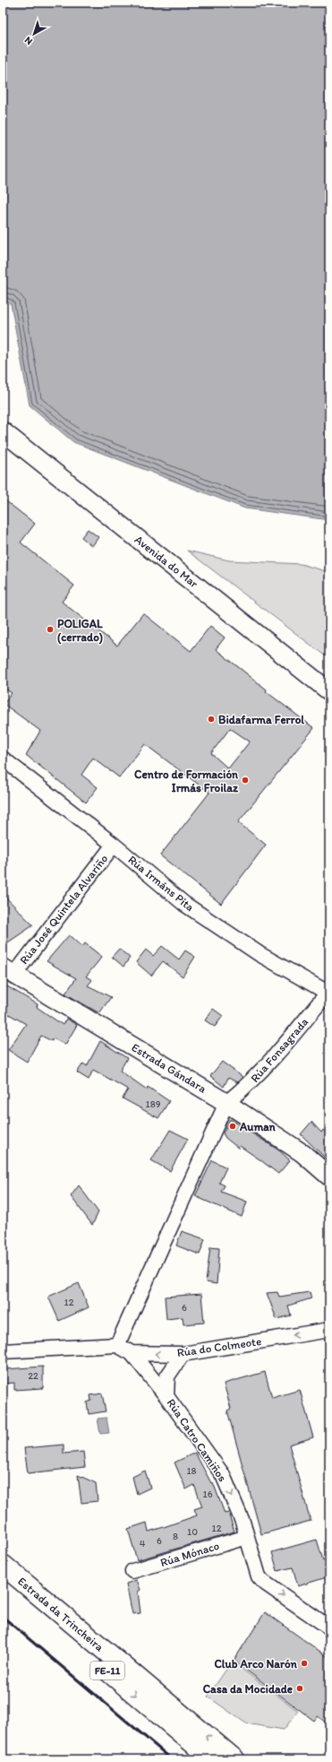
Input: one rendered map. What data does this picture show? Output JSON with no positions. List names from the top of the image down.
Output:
{
  "streets": {
    "highway": ["Estrada da Trincheira", "FE-11"],
    "street": [
      "Avenida do Mar",
      "Rúa Irmáns Pita",
      "Rúa José Quintela Alvariño",
      "Rúa Fonsagrada",
      "Estrada Gándara",
      "Rúa do Colmeote",
      "Rúa Catro Camiños",
      "Rúa Mónaco"
    ]
  },
  "crossings": [
    ["Rúa Irmáns Pita", "Rúa José Quintela Alvariño"],
    ["Rúa Irmáns Pita", "Rúa Fonsagrada"],
    ["Rúa José Quintela Alvariño", "Estrada Gándara"],
    ["Rúa Fonsagrada", "Estrada Gándara"],
    ["Rúa do Colmeote", "Rúa Catro Camiños"],
    ["Rúa Catro Camiños", "Rúa Mónaco"]
  ],
  "one_way": ["Rúa do Colmeote", "Rúa Catro Camiños"],
  "places": [
    "POLIGAL (cerrado)",
    "Bidafarma Ferrol",
    "Centro de Formación Irmás Froilaz",
    "Auman",
    "Club Arco Narón",
    "Casa da Mocidade"
  ],
  "house_numbers": [
    "189",
    "12",
    "6",
    "22",
    "18",
    "16",
    "12",
    "10",
    "8",
    "6",
    "4"
  ],
  "north": "bottom left"
}
